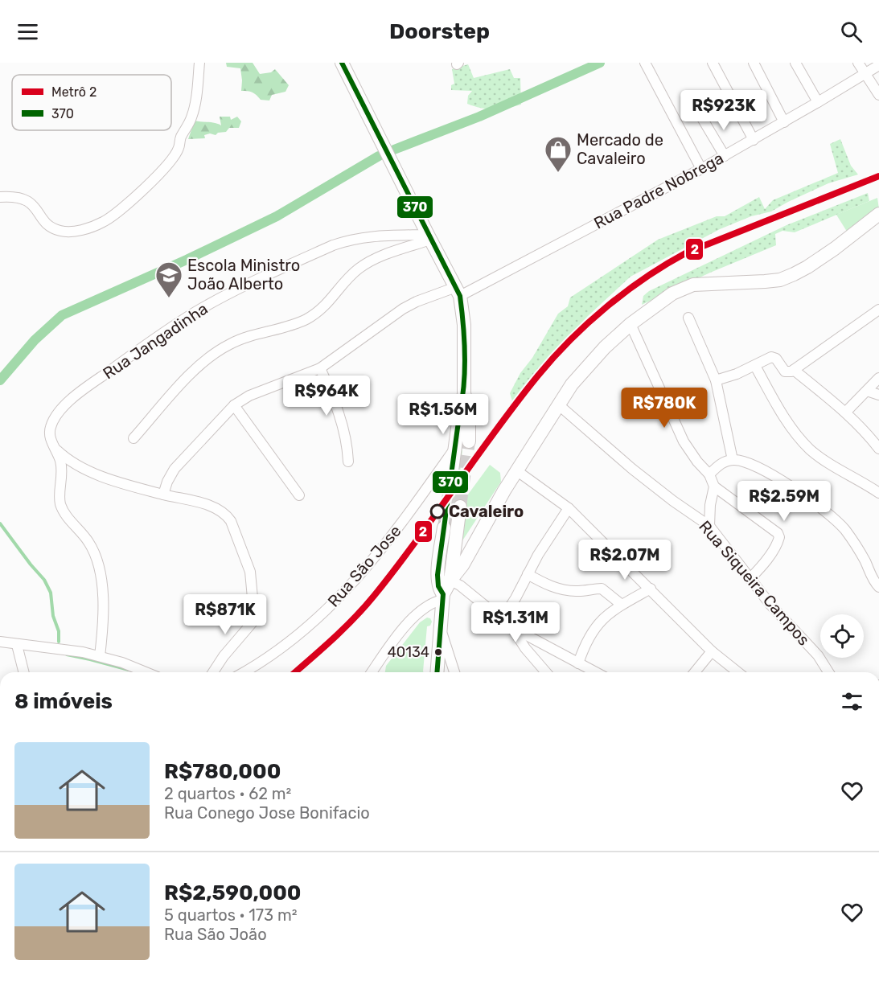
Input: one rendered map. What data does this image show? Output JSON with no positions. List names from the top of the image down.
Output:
{
  "streets": {
    "street": [
      "Rua Padre Nobrega",
      "Rua Jangadinha",
      "Rua São Jose",
      "Rua Siqueira Campos"
    ]
  },
  "places": {
    "shop": ["Mercado de Cavaleiro"],
    "school or university": ["Escola Ministro João Alberto"],
    "other": ["Cavaleiro", "40134"]
  },
  "lines": ["transit line 370", "metro line 2"],
  "legend": ["Metrô 2", "370"],
  "page": {
    "header": "Doorstep",
    "price": [
      "R$923K",
      "R$964K",
      "R$780K",
      "R$1.56M",
      "R$2.59M",
      "R$2.07M",
      "R$871K",
      "R$1.31M"
    ],
    "heading": "8 imóveis",
    "list": [
      {
        "name": "R$780,000",
        "note": "2 quartos · 62 m² · Rua Conego Jose Bonifacio"
      },
      {
        "name": "R$2,590,000",
        "note": "5 quartos · 173 m² · Rua São João"
      }
    ]
  }
}
